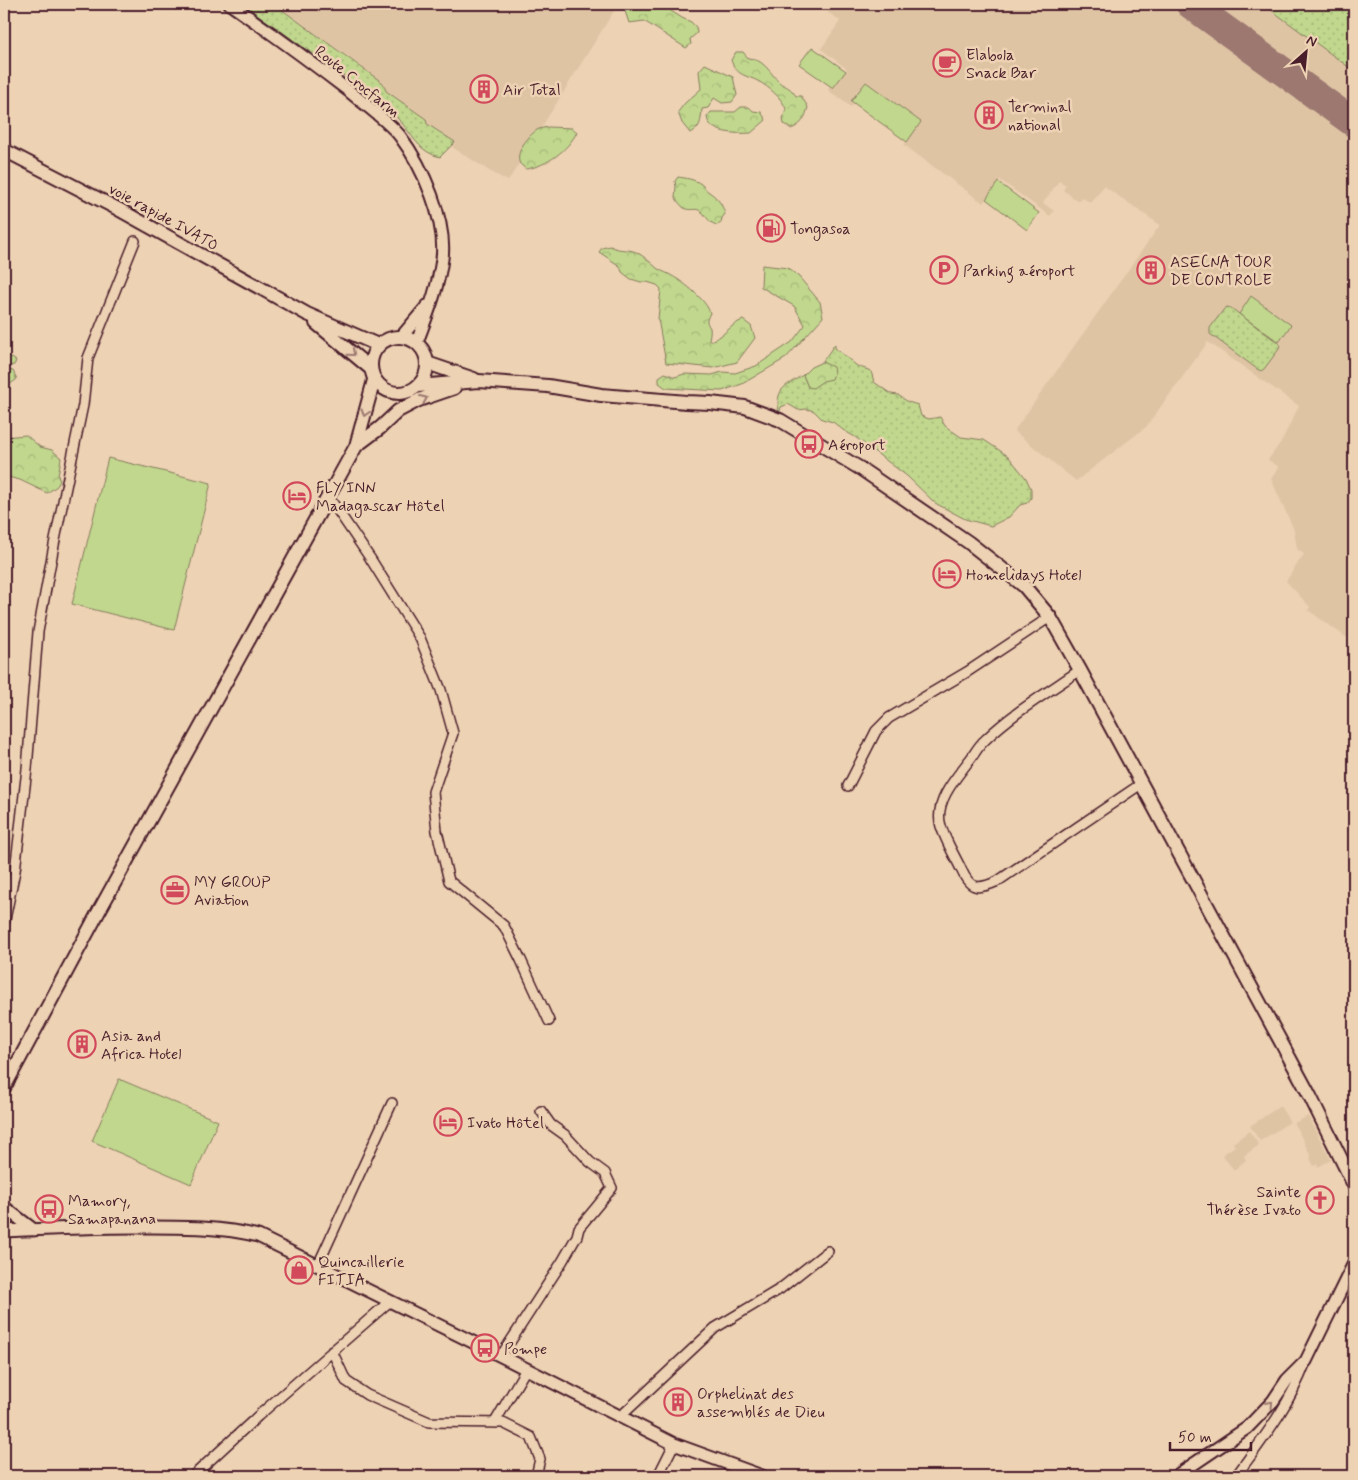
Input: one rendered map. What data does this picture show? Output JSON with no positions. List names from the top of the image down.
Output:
{
  "streets": {
    "main road": ["voie rapide IVATO"],
    "street": ["Route Crocfarm"]
  },
  "places": {
    "cafe": ["Elabola Snack Bar"],
    "building": [
      "Air Total",
      "Terminal national",
      "ASECNA TOUR DE CONTROLE",
      "Asia and Africa Hotel",
      "Orphelinat des assemblés de Dieu"
    ],
    "fuel station": ["Tongasoa"],
    "parking": ["Parking aéroport"],
    "bus stop": ["Aéroport", "Mamory, Samapanana", "Pompe"],
    "hotel": ["FLY INN Madagascar Hôtel", "Homelidays Hotel", "Ivato Hôtel"],
    "office": ["MY GROUP Aviation"],
    "church": ["Sainte Thérèse Ivato"],
    "shop": ["Quincaillerie FITIA"]
  },
  "scale_bar": "50 m",
  "north": "top right"
}
